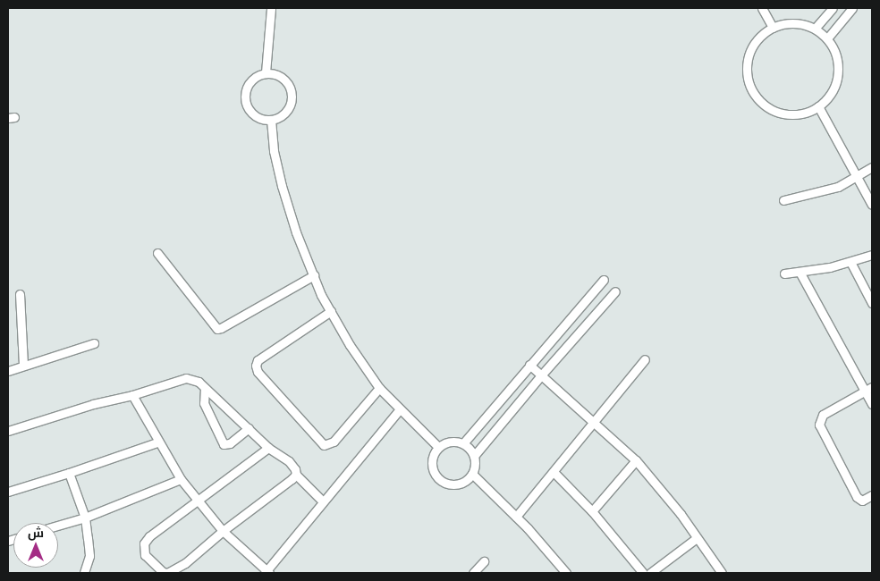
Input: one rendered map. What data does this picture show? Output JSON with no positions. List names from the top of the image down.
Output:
{
  "north": "top"
}
